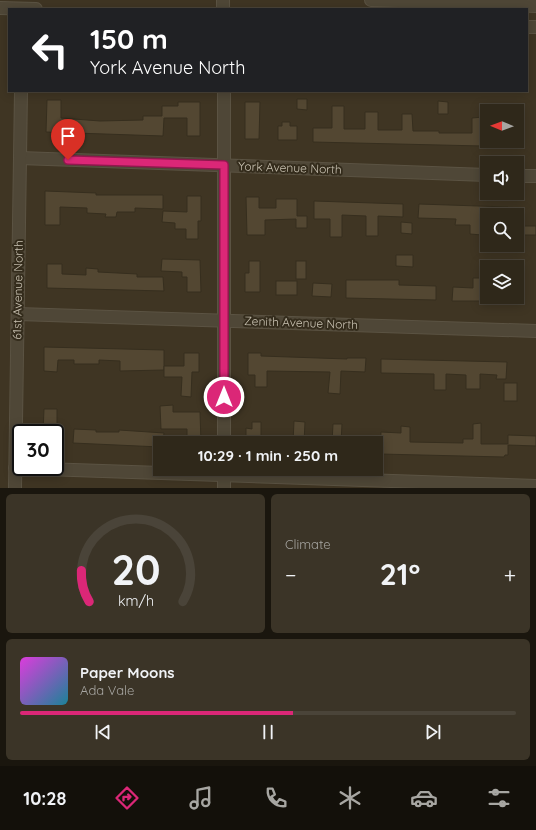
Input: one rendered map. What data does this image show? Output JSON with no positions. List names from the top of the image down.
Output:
{
  "streets": {
    "street": ["York Avenue North", "61st Avenue North", "Zenith Avenue North"]
  },
  "crossings": [
    ["York Avenue North", "61st Avenue North"],
    ["61st Avenue North", "Zenith Avenue North"]
  ],
  "north": "left",
  "page": {
    "turn": ["150 m", "York Avenue North"],
    "limit": "30",
    "trip": "10:29 · 1 min · 250 m",
    "tile": "Climate",
    "heat": ["−", "21°", "+"],
    "song": ["Paper Moons", "Ada Vale"],
    "tabs": "10:28",
    "gauge": ["20", "km/h"]
  }
}
